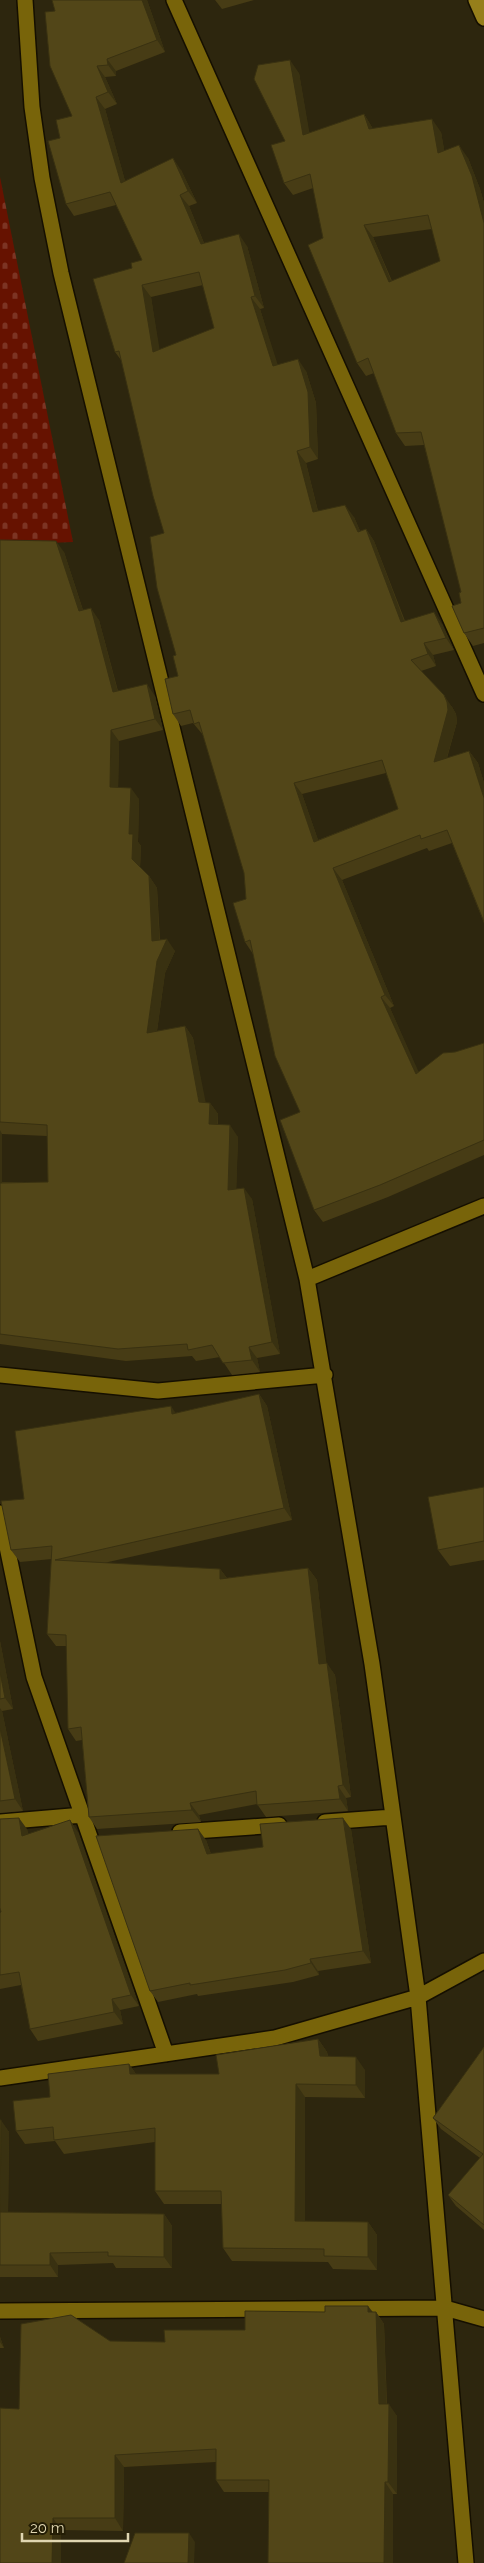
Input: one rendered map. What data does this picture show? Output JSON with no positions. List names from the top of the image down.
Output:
{
  "scale_bar": "20 m"
}
